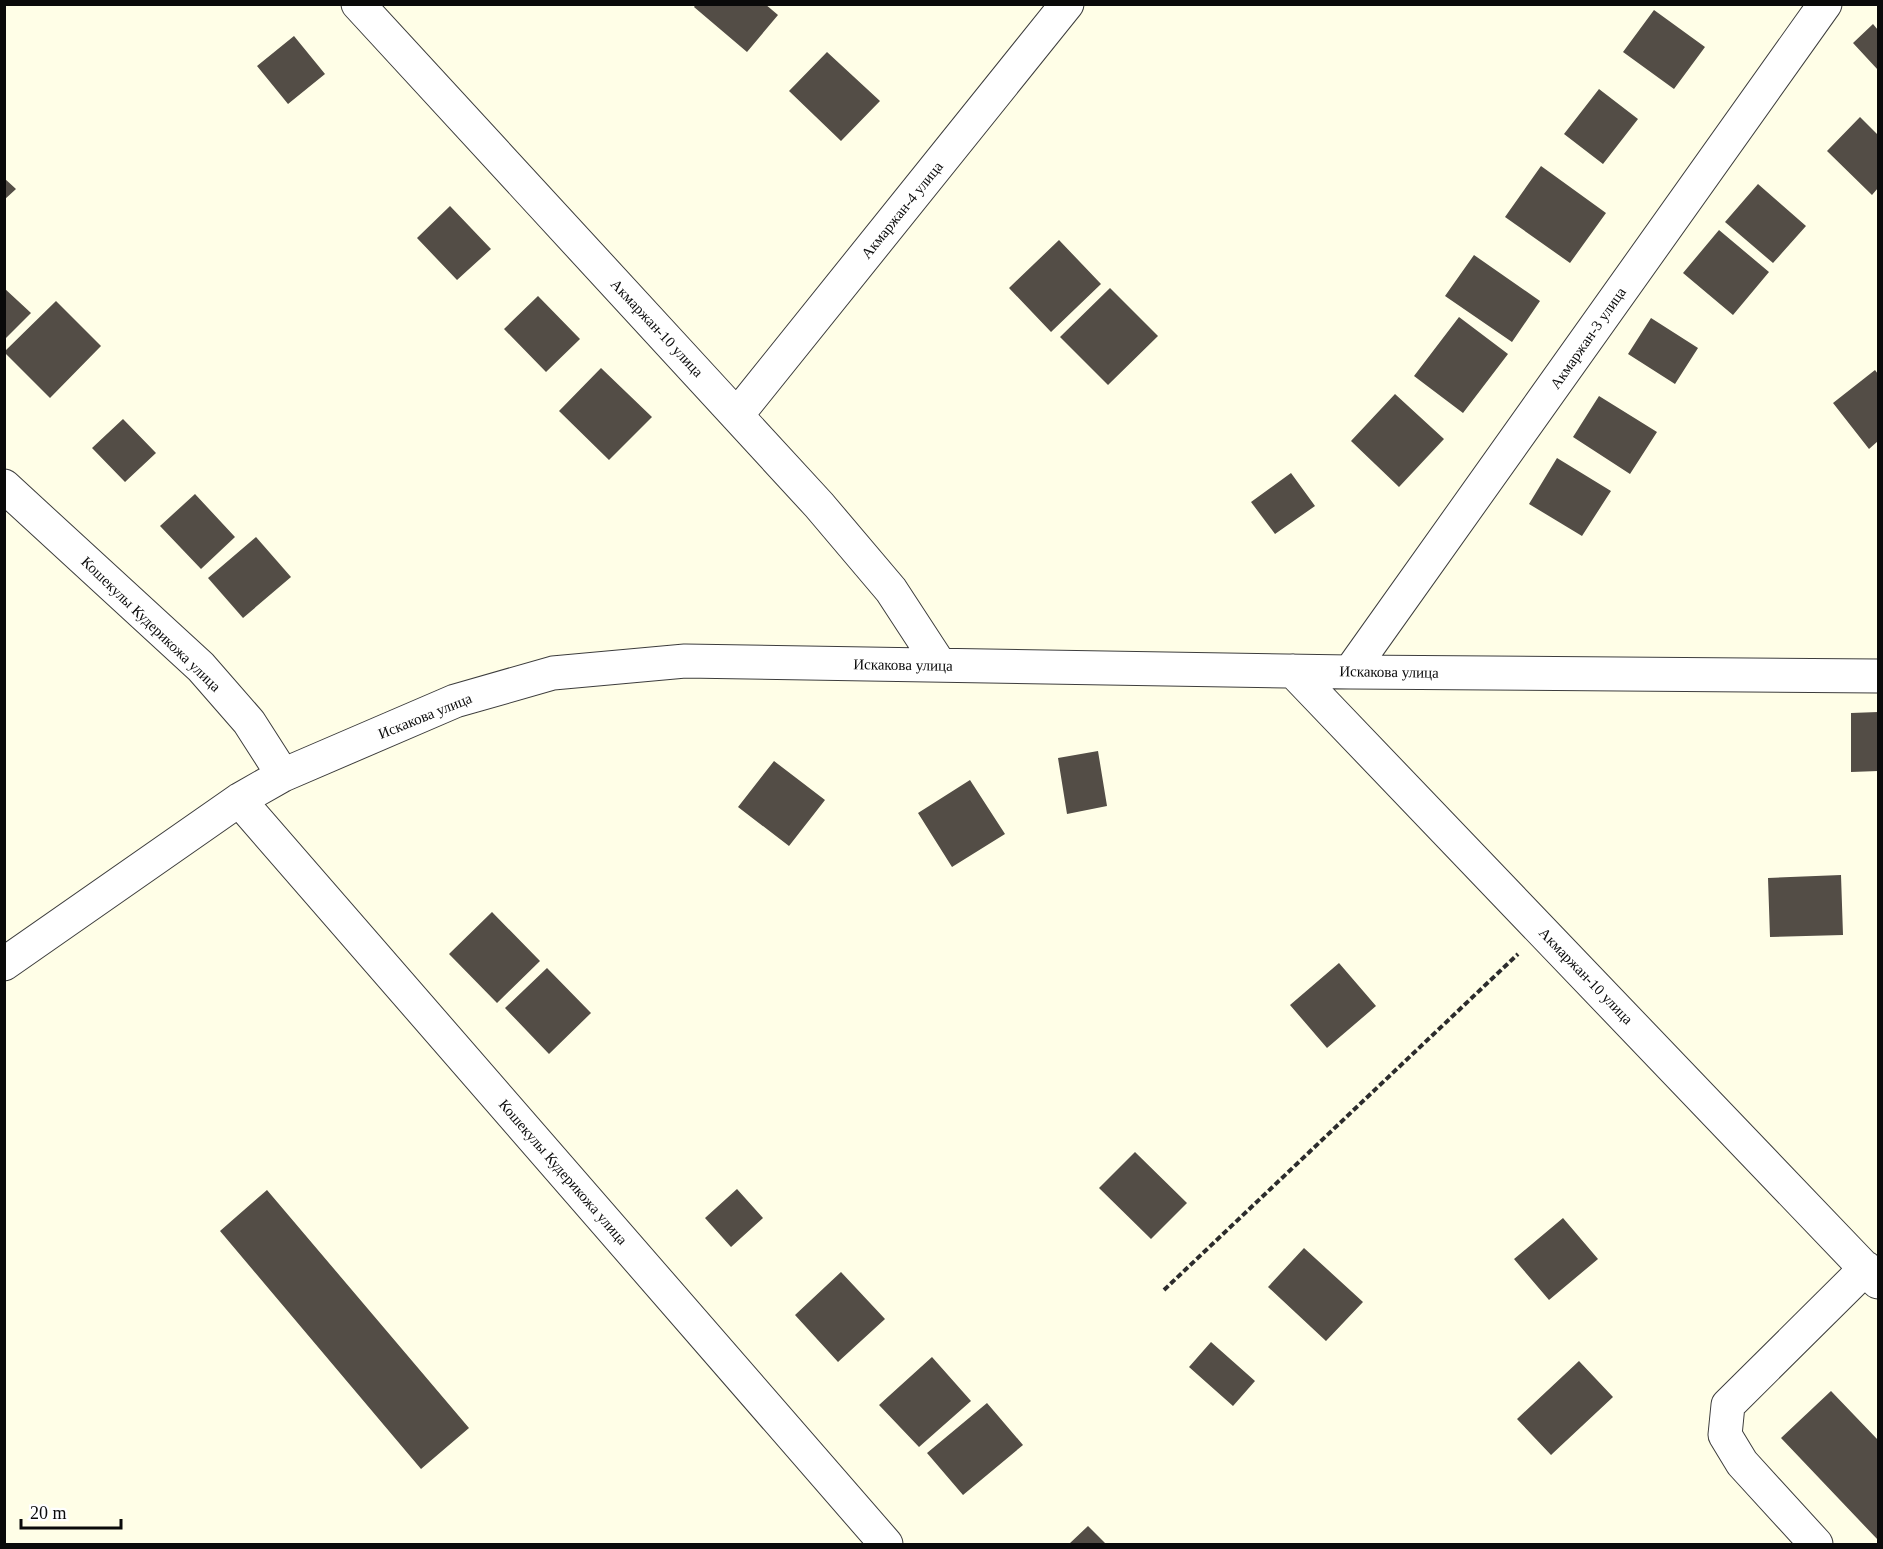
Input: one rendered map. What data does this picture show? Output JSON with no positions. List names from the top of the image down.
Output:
{
  "streets": {
    "street": [
      "Акмаржан-4 улица",
      "Акмаржан-10 улица",
      "Акмаржан-3 улица",
      "Кошекулы Кудерикожа улица",
      "Искакова улица"
    ]
  },
  "crossings": [
    ["Акмаржан-4 улица", "Акмаржан-10 улица"],
    ["Акмаржан-10 улица", "Искакова улица"],
    ["Акмаржан-3 улица", "Искакова улица"],
    ["Кошекулы Кудерикожа улица", "Искакова улица"]
  ],
  "scale_bar": "20 m"
}
